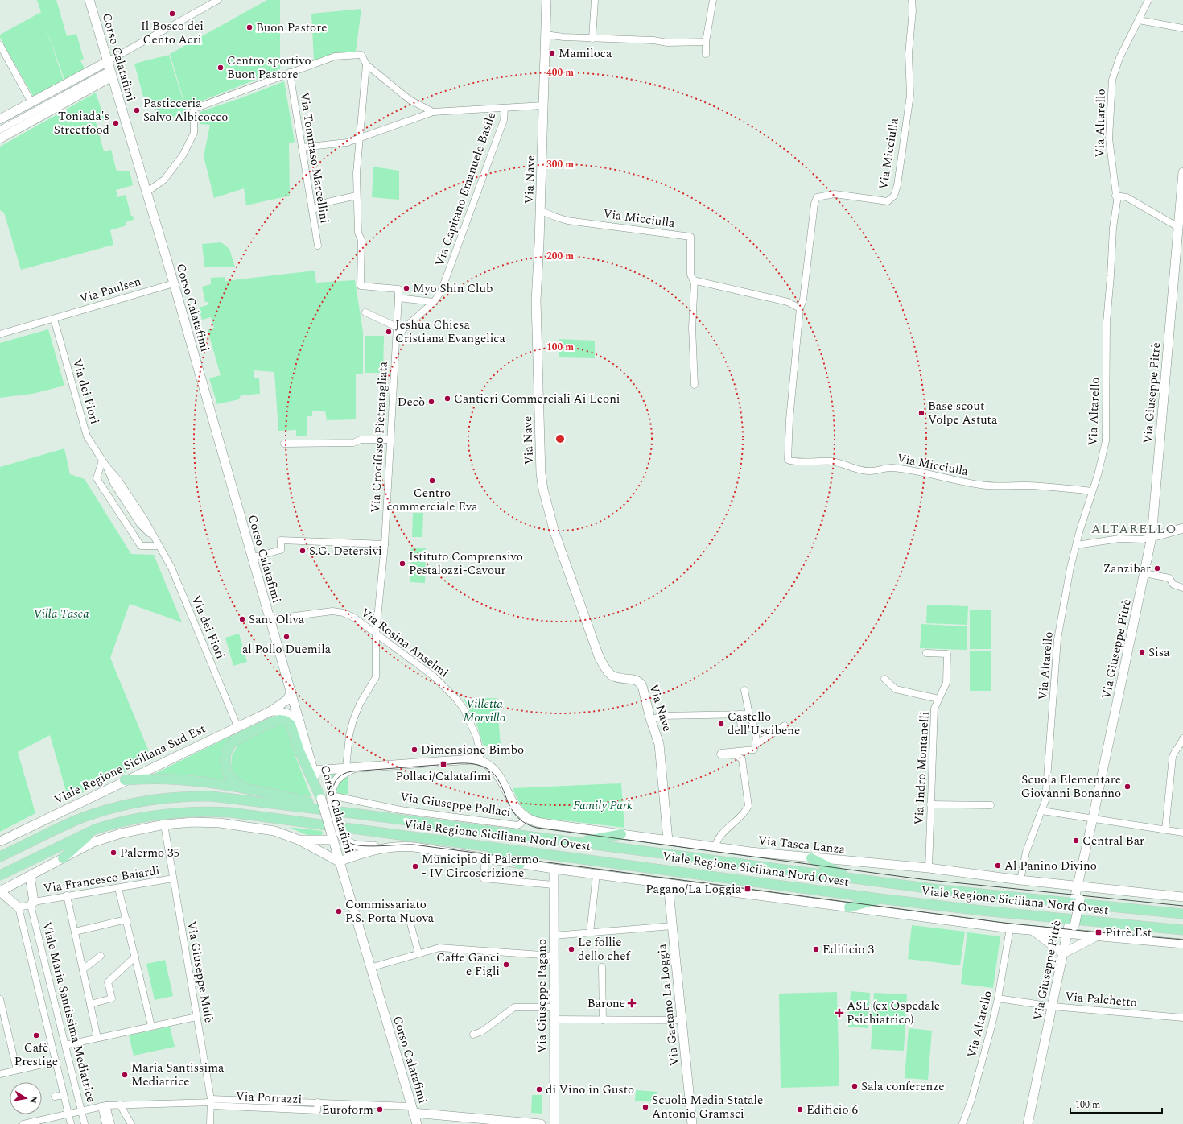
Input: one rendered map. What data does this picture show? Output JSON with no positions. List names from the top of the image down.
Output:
{
  "streets": {
    "main road": ["Viale Regione Siciliana Nord Ovest"],
    "street": [
      "Corso Calatafimi",
      "Via Altarello",
      "Via Micciulla",
      "Via Tommaso Marcellini",
      "Via Nave",
      "Via Capitano Emanuele Basile",
      "Via Paulsen",
      "Via dei Fiori",
      "Via Giuseppe Pitrè",
      "Via Crocifisso Pietratagliata",
      "Via Rosina Anselmi",
      "Viale Regione Siciliana Sud Est",
      "Via Indro Montanelli",
      "Via Giuseppe Pollaci",
      "Via Tasca Lanza",
      "Via Francesco Baiardi",
      "Via Giuseppe Mulè",
      "Via Giuseppe Pagano",
      "Via Palchetto",
      "Via Gaetano La Loggia",
      "Viale Maria Santissima Mediatrice",
      "Via Porrazzi"
    ]
  },
  "crossings": [
    ["Corso Calatafimi", "Via Paulsen"],
    ["Corso Calatafimi", "Via Rosina Anselmi"],
    ["Corso Calatafimi", "Viale Regione Siciliana Sud Est"],
    ["Corso Calatafimi", "Via Giuseppe Pollaci"],
    ["Corso Calatafimi", "Viale Regione Siciliana Nord Ovest"],
    ["Corso Calatafimi", "Via Porrazzi"],
    ["Via Altarello", "Via Micciulla"],
    ["Via Altarello", "Viale Regione Siciliana Nord Ovest"],
    ["Via Altarello", "Via Tasca Lanza"],
    ["Via Altarello", "Via Palchetto"],
    ["Via Micciulla", "Via Nave"],
    ["Via Nave", "Via Tasca Lanza"],
    ["Via Capitano Emanuele Basile", "Via Crocifisso Pietratagliata"],
    ["Via Paulsen", "Via dei Fiori"],
    ["Via dei Fiori", "Viale Regione Siciliana Sud Est"],
    ["Via Giuseppe Pitrè", "Viale Regione Siciliana Nord Ovest"],
    ["Via Giuseppe Pitrè", "Via Tasca Lanza"],
    ["Via Giuseppe Pitrè", "Via Palchetto"],
    ["Via Crocifisso Pietratagliata", "Via Rosina Anselmi"],
    ["Via Crocifisso Pietratagliata", "Via Giuseppe Pollaci"],
    ["Via Rosina Anselmi", "Via Giuseppe Pollaci"],
    ["Via Indro Montanelli", "Via Tasca Lanza"],
    ["Via Giuseppe Pollaci", "Via Tasca Lanza"],
    ["Viale Regione Siciliana Nord Ovest", "Via Tasca Lanza"],
    ["Viale Regione Siciliana Nord Ovest", "Via Giuseppe Pagano"],
    ["Viale Regione Siciliana Nord Ovest", "Via Gaetano La Loggia"],
    ["Via Francesco Baiardi", "Via Giuseppe Mulè"],
    ["Via Francesco Baiardi", "Viale Maria Santissima Mediatrice"],
    ["Via Giuseppe Mulè", "Via Porrazzi"],
    ["Viale Maria Santissima Mediatrice", "Via Porrazzi"]
  ],
  "districts": ["ALTARELLO"],
  "parks": ["Villa Tasca", "Villetta Morvillo", "Family Park"],
  "places": {
    "other": [
      "Il Bosco dei Cento Acri",
      "Buon Pastore",
      "Mamiloca",
      "Centro sportivo Buon Pastore",
      "Pasticceria Salvo Albicocco",
      "Toniada's Streetfood",
      "Myo Shin Club",
      "Jeshua Chiesa Cristiana Evangelica",
      "Cantieri Commerciali Ai Leoni",
      "Decò",
      "Base scout Volpe Astuta",
      "Centro commerciale Eva",
      "S.G. Detersivi",
      "Istituto Comprensivo Pestalozzi-Cavour",
      "Zanzibar",
      "Sant'Oliva",
      "al Pollo Duemila",
      "Sisa",
      "Castello dell'Uscibene",
      "Dimensione Bimbo",
      "Scuola Elementare Giovanni Bonanno",
      "Central Bar",
      "Palermo 35",
      "Al Panino Divino",
      "Municipio di Palermo - IV Circoscrizione",
      "Commissariato P.S. Porta Nuova",
      "Le follie dello chef",
      "Edificio 3",
      "Caffe Ganci e Figli",
      "Cafè Prestige",
      "Maria Santissima Mediatrice",
      "Sala conferenze",
      "di Vino in Gusto",
      "Scuola Media Statale Antonio Gramsci",
      "Euroform",
      "Edificio 6"
    ],
    "transit": ["Pollaci/Calatafimi", "Pagano/La Loggia", "Pitrè Est"],
    "health": ["Barone", "ASL (ex Ospedale Psichiatrico)"]
  },
  "scale_bar": "100 m",
  "north": "right",
  "rings": [
    "400 m",
    "300 m",
    "200 m",
    "100 m"
  ]
}
